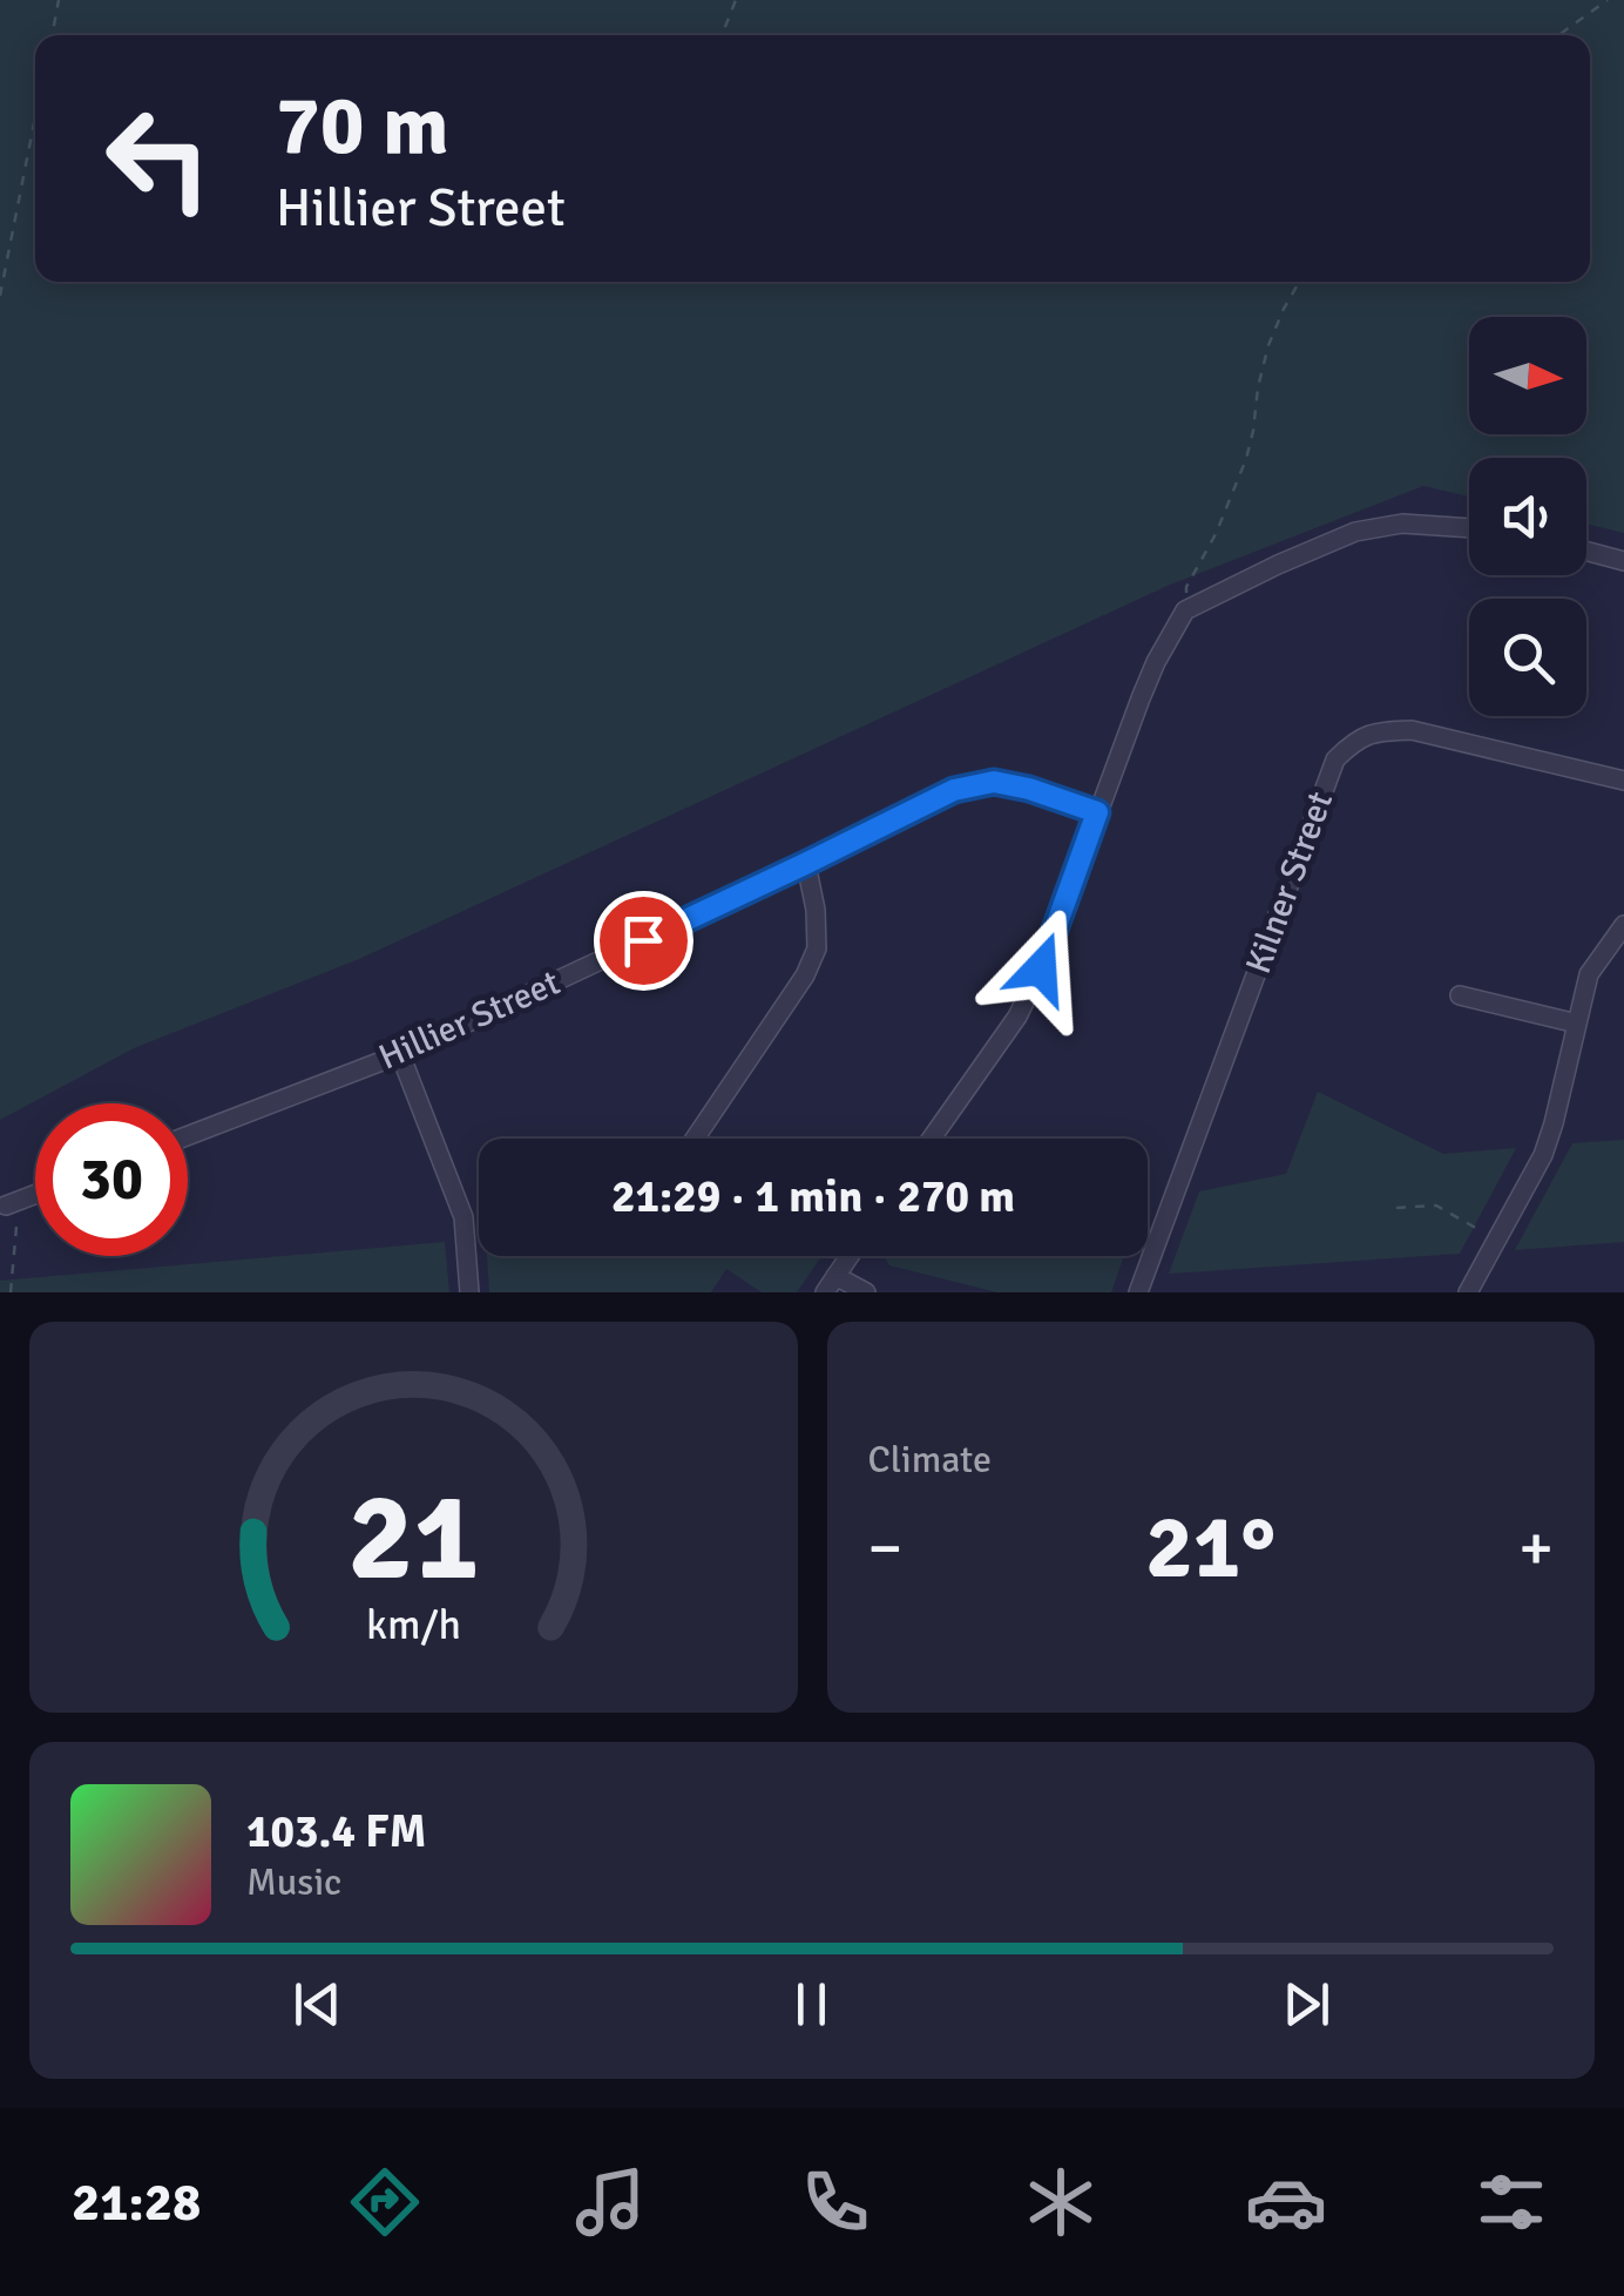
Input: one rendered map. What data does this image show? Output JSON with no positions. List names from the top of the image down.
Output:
{
  "streets": {
    "street": ["Kilner Street", "Hillier Street"]
  },
  "north": "right",
  "page": {
    "turn": ["70 m", "Hillier Street"],
    "limit": "30",
    "trip": "21:29 · 1 min · 270 m",
    "tile": "Climate",
    "heat": ["−", "21°", "+"],
    "song": ["103.4 FM", "Music"],
    "tabs": "21:28",
    "gauge": ["21", "km/h"]
  }
}
